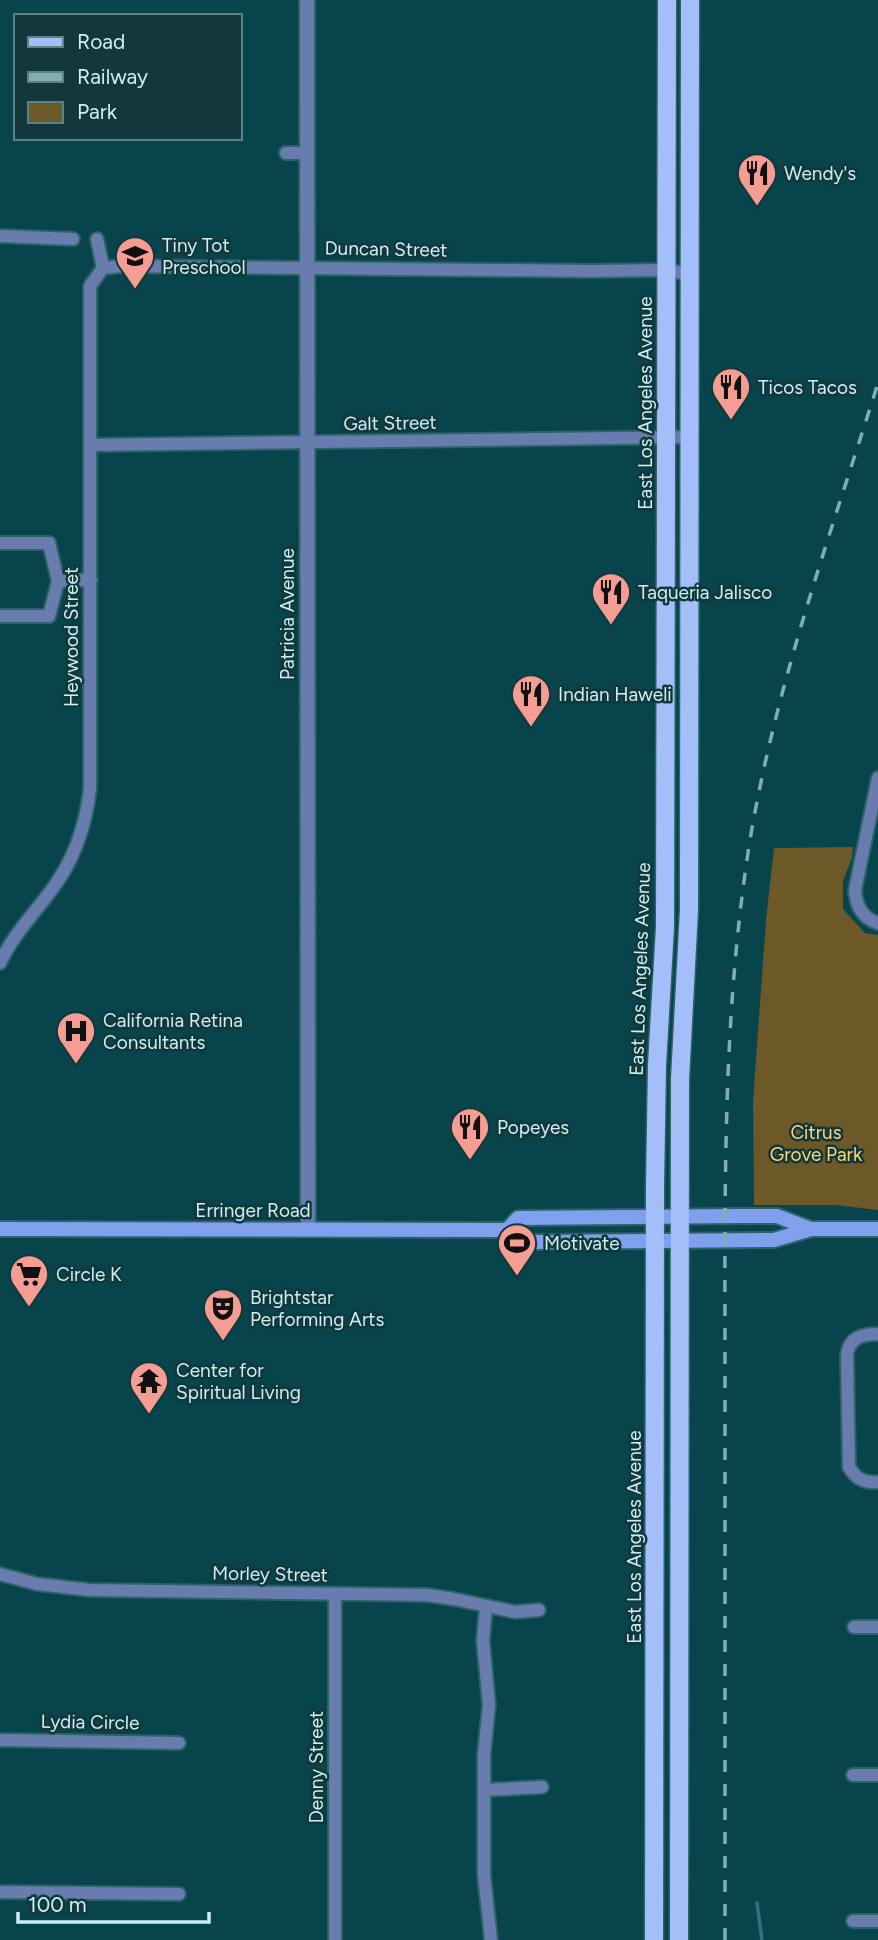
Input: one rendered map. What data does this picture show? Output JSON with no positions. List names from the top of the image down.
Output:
{
  "streets": {
    "main road": ["East Los Angeles Avenue", "Erringer Road"],
    "street": [
      "Duncan Street",
      "Galt Street",
      "Patricia Avenue",
      "Heywood Street",
      "Morley Street",
      "Lydia Circle",
      "Denny Street"
    ]
  },
  "crossings": [
    ["Duncan Street", "East Los Angeles Avenue"],
    ["Duncan Street", "Patricia Avenue"],
    ["Duncan Street", "Heywood Street"],
    ["East Los Angeles Avenue", "Galt Street"],
    ["East Los Angeles Avenue", "Erringer Road"],
    ["Galt Street", "Patricia Avenue"],
    ["Galt Street", "Heywood Street"],
    ["Patricia Avenue", "Erringer Road"],
    ["Morley Street", "Denny Street"]
  ],
  "parks": ["Citrus Grove Park"],
  "places": {
    "restaurant": [
      "Wendy's",
      "Ticos Tacos",
      "Taqueria Jalisco",
      "Indian Haweli",
      "Popeyes"
    ],
    "school or university": ["Tiny Tot Preschool"],
    "hospital": ["California Retina Consultants"],
    "sports": ["Motivate"],
    "supermarket": ["Circle K"],
    "theatre": ["Brightstar Performing Arts"],
    "temple": ["Center for Spiritual Living"]
  },
  "legend": ["Road", "Railway", "Park"],
  "scale_bar": "100 m"
}
